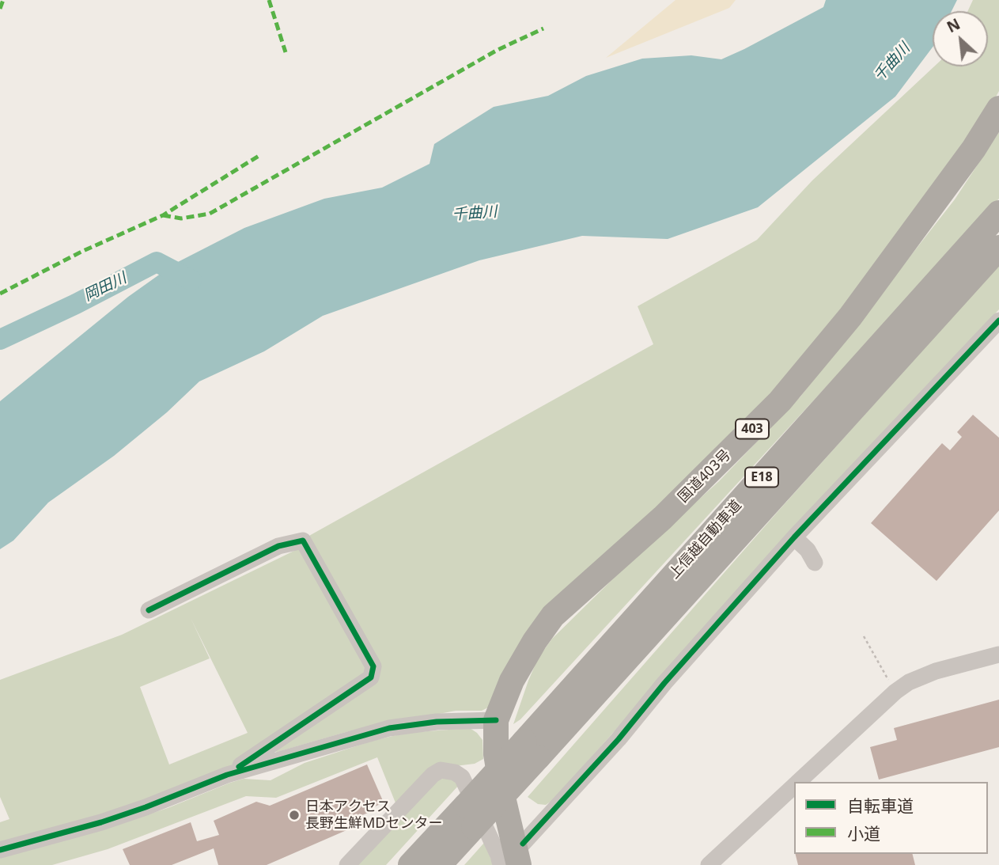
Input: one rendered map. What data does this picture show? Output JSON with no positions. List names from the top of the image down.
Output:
{
  "streets": {
    "highway": [
      "403",
      "国道403号",
      "E18",
      "上信越自動車道"
    ]
  },
  "water": ["千曲川", "岡田川"],
  "places": ["日本アクセス 長野生鮮MDセンター"],
  "legend": ["自転車道", "小道"],
  "north": "top left"
}
